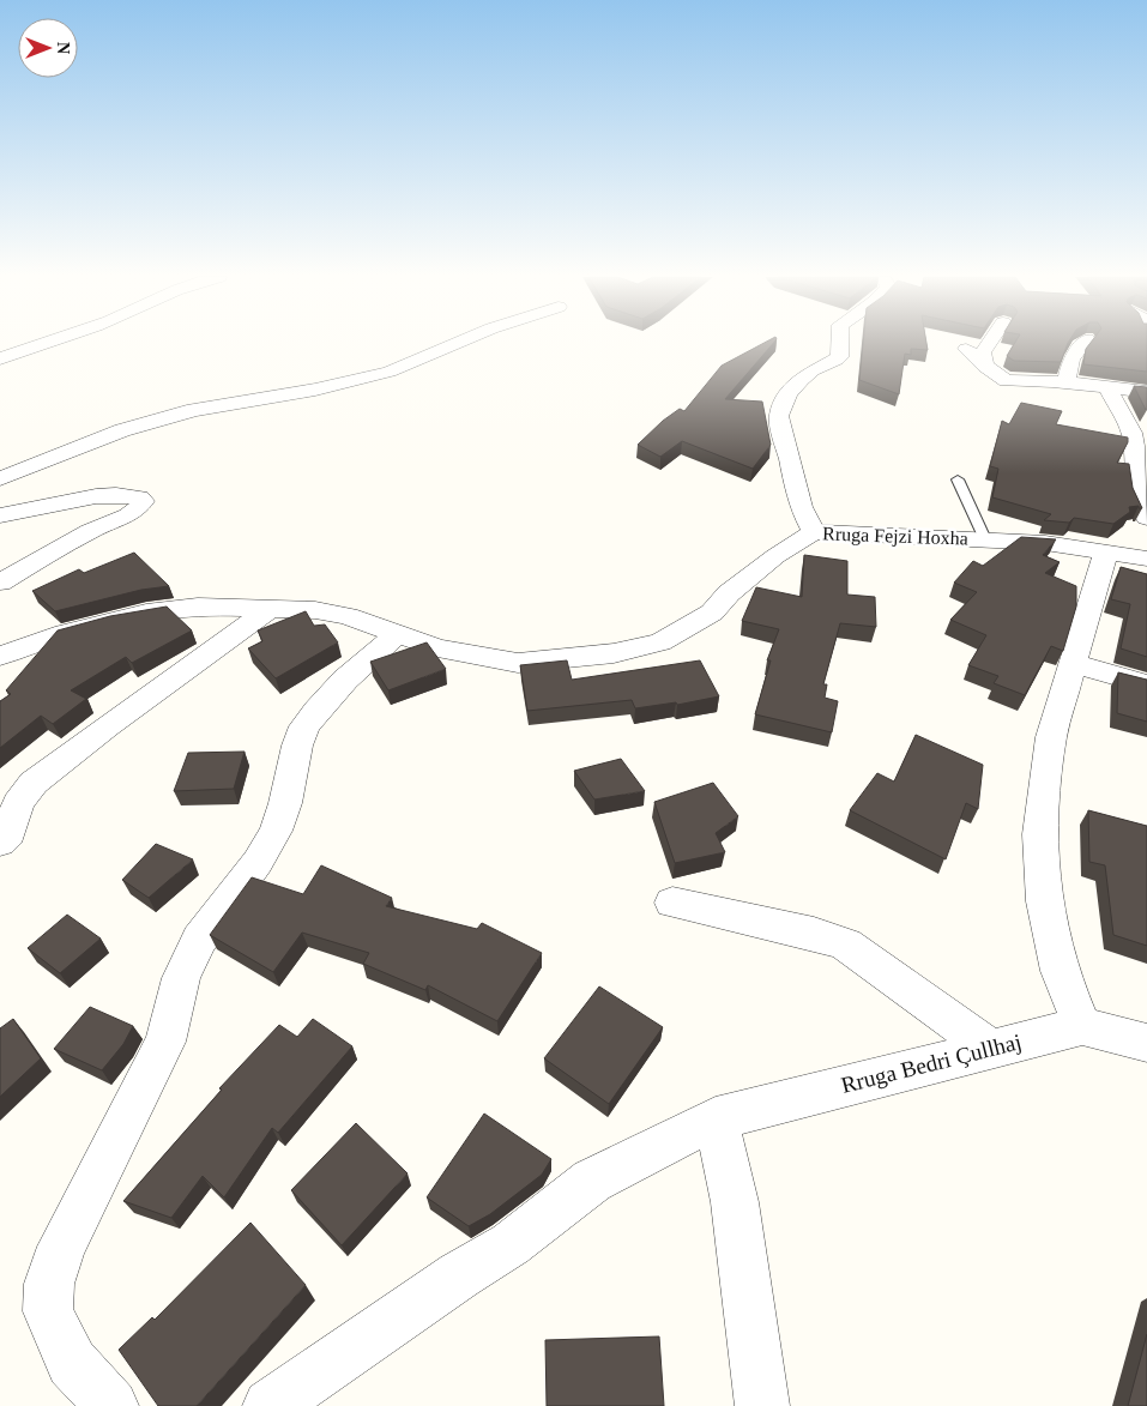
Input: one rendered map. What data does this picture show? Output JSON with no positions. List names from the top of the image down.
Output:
{
  "streets": {
    "street": ["Rruga Fejzi Hoxha", "Rruga Bedri Çullhaj"]
  },
  "north": "right"
}
